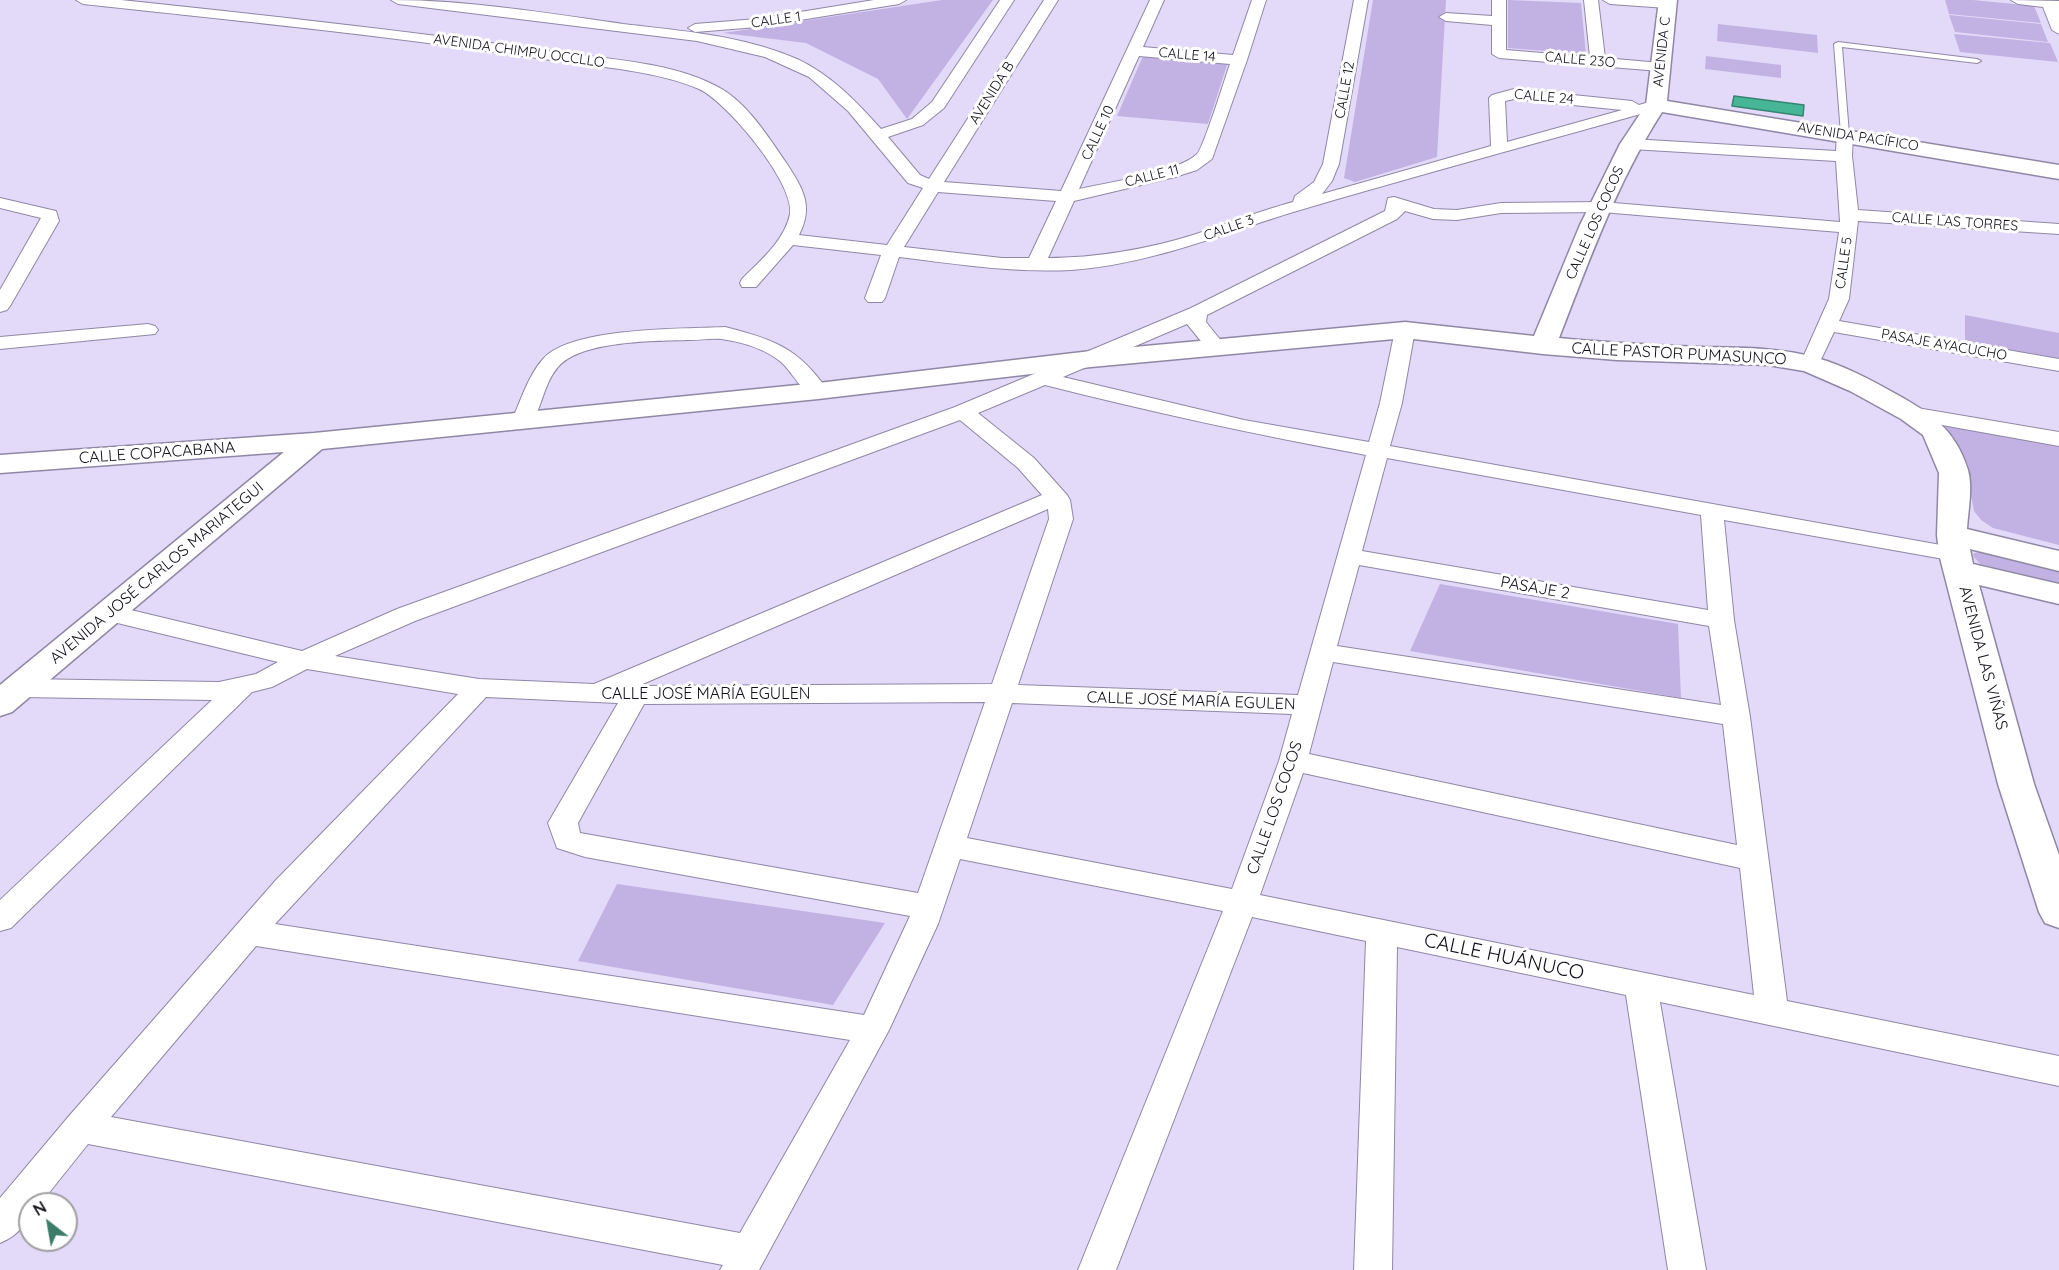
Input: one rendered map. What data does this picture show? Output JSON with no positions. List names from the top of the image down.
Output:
{
  "streets": {
    "street": [
      "CALLE 1",
      "AVENIDA CHIMPU OCCLLO",
      "AVENIDA C",
      "CALLE 14",
      "CALLE 23O",
      "CALLE 12",
      "AVENIDA B",
      "CALLE 24",
      "CALLE 10",
      "AVENIDA PACÍFICO",
      "CALLE 11",
      "CALLE LAS TORRES",
      "CALLE LOS COCOS",
      "CALLE 3",
      "CALLE 5",
      "PASAJE AYACUCHO",
      "CALLE PASTOR PUMASUNCO",
      "CALLE COPACABANA",
      "AVENIDA JOSÉ CARLOS MARIATEGUI",
      "PASAJE 2",
      "AVENIDA LAS VIÑAS",
      "CALLE JOSÉ MARÍA EGULEN",
      "CALLE HUÁNUCO"
    ]
  },
  "crossings": [
    ["AVENIDA CHIMPU OCCLLO", "CALLE 3"],
    ["AVENIDA C", "CALLE 23O"],
    ["AVENIDA C", "CALLE 24"],
    ["AVENIDA C", "AVENIDA PACÍFICO"],
    ["AVENIDA C", "CALLE LOS COCOS"],
    ["AVENIDA C", "CALLE 3"],
    ["CALLE 14", "CALLE 10"],
    ["CALLE 14", "CALLE 11"],
    ["AVENIDA B", "CALLE 11"],
    ["CALLE 24", "AVENIDA PACÍFICO"],
    ["CALLE 24", "CALLE LOS COCOS"],
    ["CALLE 24", "CALLE 3"],
    ["CALLE 10", "CALLE 11"],
    ["CALLE 10", "CALLE 3"],
    ["AVENIDA PACÍFICO", "CALLE LOS COCOS"],
    ["AVENIDA PACÍFICO", "CALLE 3"],
    ["AVENIDA PACÍFICO", "CALLE 5"],
    ["CALLE LAS TORRES", "CALLE LOS COCOS"],
    ["CALLE LAS TORRES", "CALLE 3"],
    ["CALLE LAS TORRES", "CALLE 5"],
    ["CALLE LOS COCOS", "CALLE 3"],
    ["CALLE LOS COCOS", "CALLE PASTOR PUMASUNCO"],
    ["CALLE LOS COCOS", "PASAJE 2"],
    ["CALLE LOS COCOS", "CALLE JOSÉ MARÍA EGULEN"],
    ["CALLE LOS COCOS", "CALLE HUÁNUCO"],
    ["CALLE 5", "PASAJE AYACUCHO"],
    ["CALLE 5", "CALLE PASTOR PUMASUNCO"],
    ["CALLE PASTOR PUMASUNCO", "CALLE COPACABANA"],
    ["CALLE PASTOR PUMASUNCO", "AVENIDA LAS VIÑAS"],
    ["CALLE COPACABANA", "AVENIDA JOSÉ CARLOS MARIATEGUI"],
    ["AVENIDA JOSÉ CARLOS MARIATEGUI", "CALLE JOSÉ MARÍA EGULEN"]
  ],
  "north": "top left"
}
